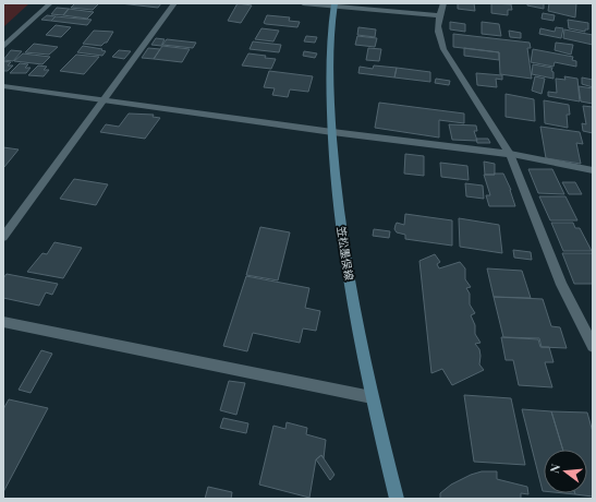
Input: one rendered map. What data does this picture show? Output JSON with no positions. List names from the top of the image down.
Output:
{
  "streets": {
    "main road": ["笠松墨俣線"]
  },
  "north": "left"
}
